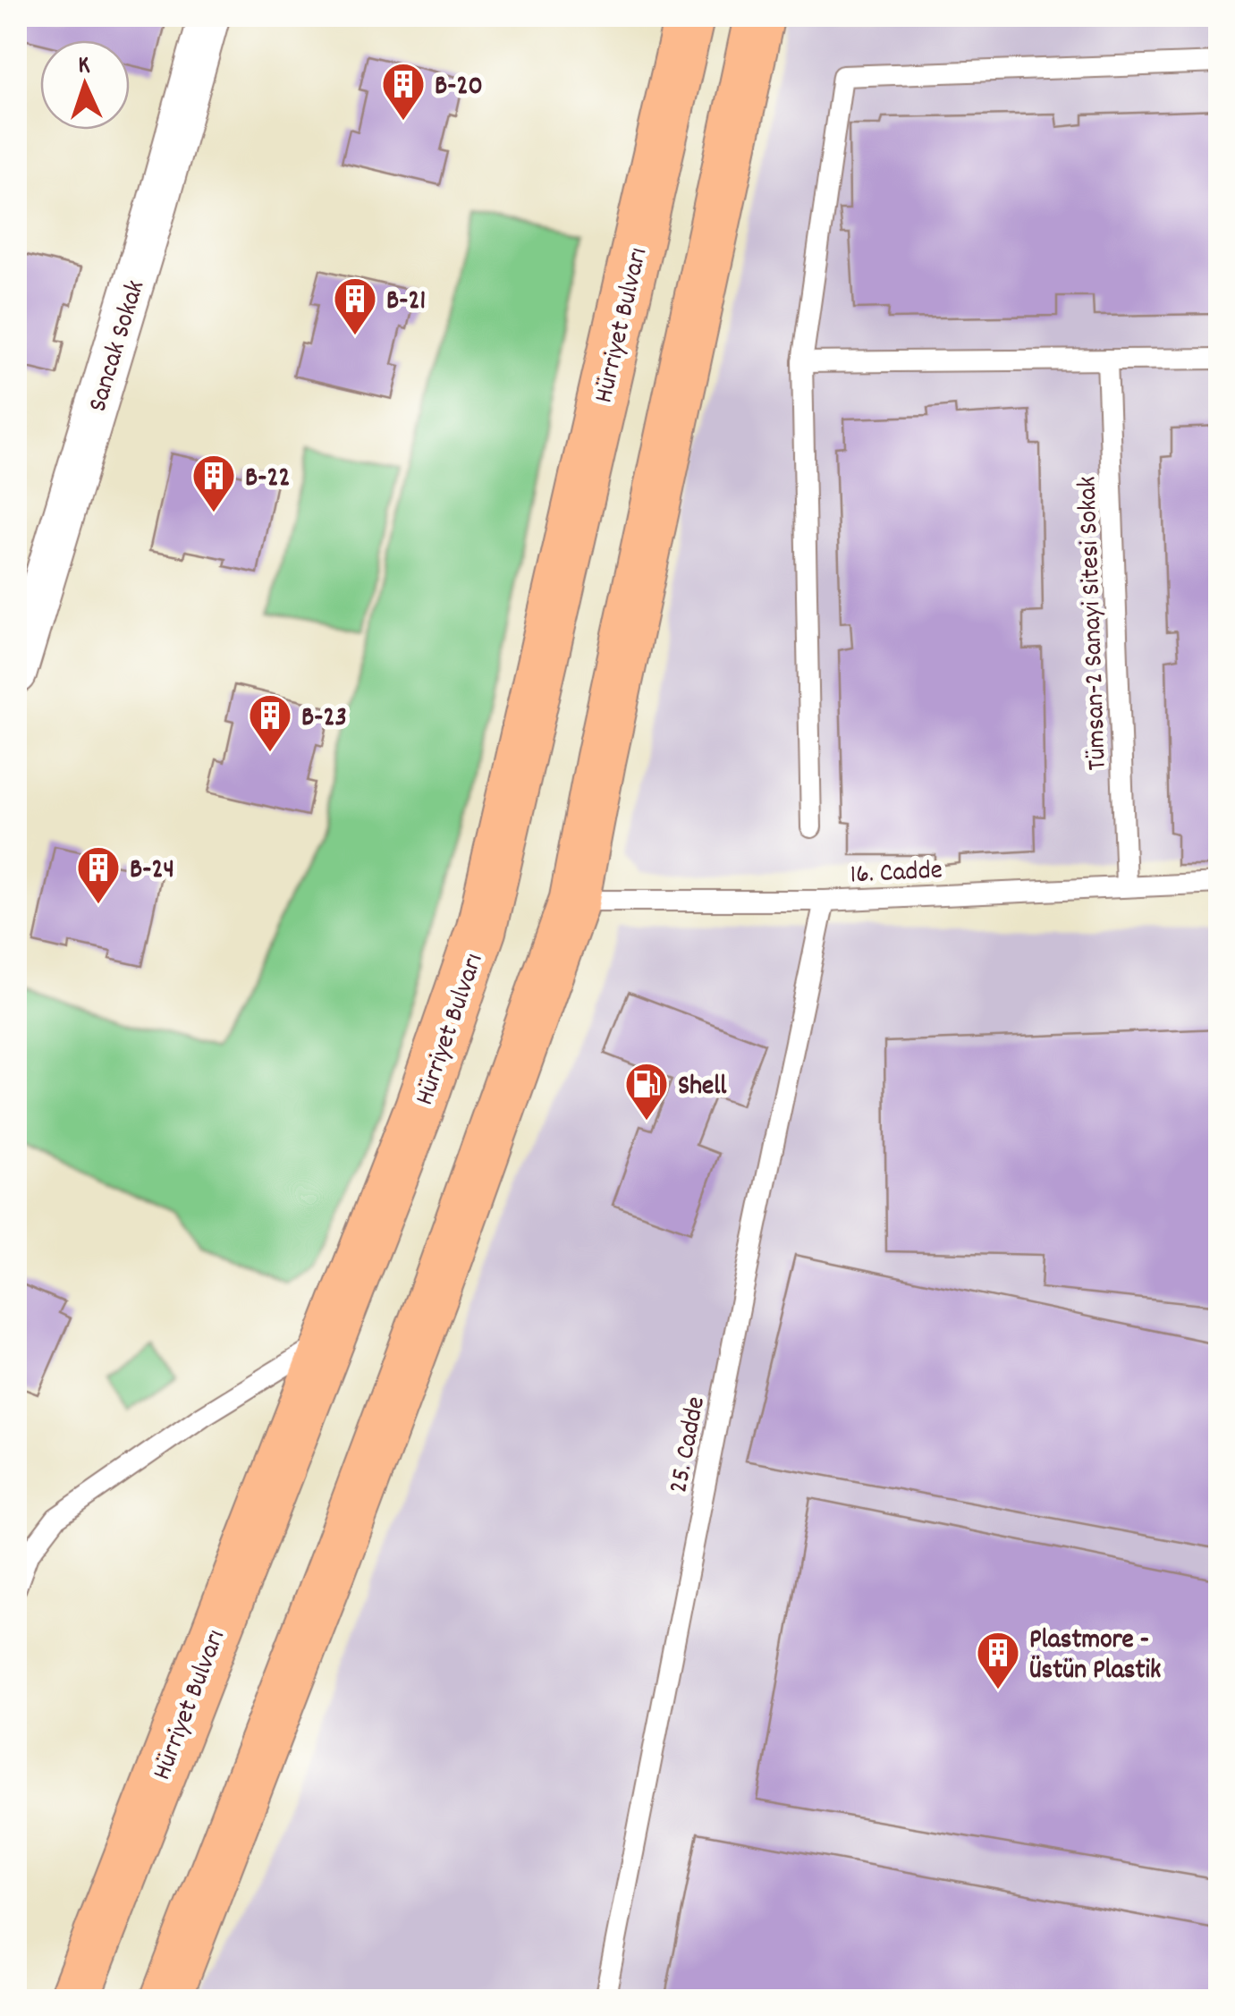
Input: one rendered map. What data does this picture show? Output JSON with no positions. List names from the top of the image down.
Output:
{
  "streets": {
    "main road": ["Hürriyet Bulvarı"],
    "street": ["Sancak Sokak"],
    "lane": ["Tümsan-2 Sanayi Sitesi Sokak", "16. Cadde", "25. Cadde"]
  },
  "crossings": [
    ["Tümsan-2 Sanayi Sitesi Sokak", "16. Cadde"],
    ["16. Cadde", "25. Cadde"]
  ],
  "places": {
    "building": [
      "B-20",
      "B-21",
      "B-22",
      "B-23",
      "B-24",
      "Plastmore - Üstün Plastik"
    ],
    "fuel station": ["Shell"]
  },
  "north": "top"
}
